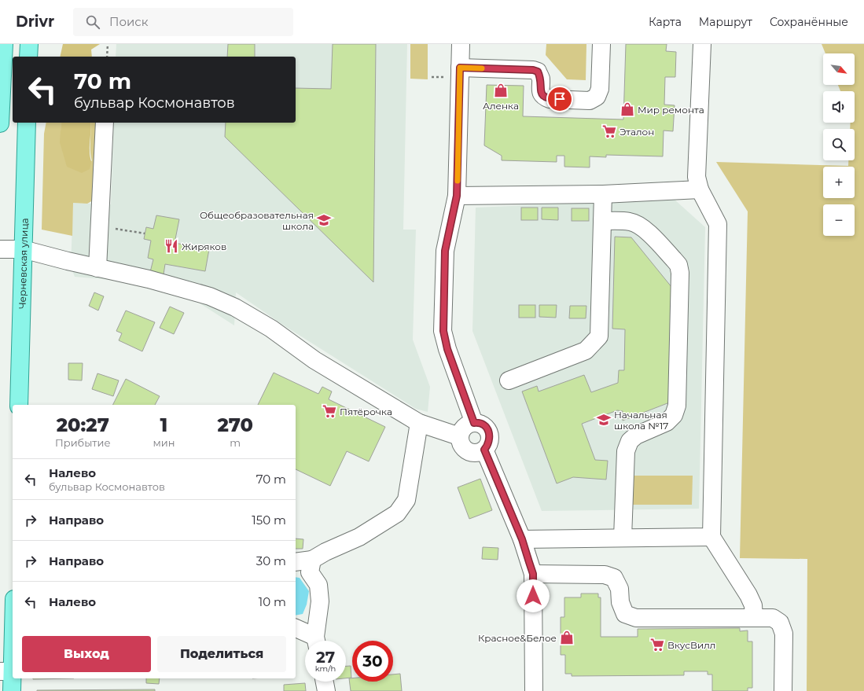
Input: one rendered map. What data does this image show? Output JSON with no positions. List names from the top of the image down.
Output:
{
  "streets": {
    "main road": ["Черневская улица"]
  },
  "places": {
    "shop": ["Аленка", "Мир ремонта", "Красное&Белое"],
    "supermarket": ["Эталон", "Пятёрочка", "ВкусВилл"],
    "school or university": ["Общеобразовательная школа", "Начальная школа №17"],
    "restaurant": ["Жиряков"]
  },
  "north": "bottom right",
  "page": {
    "header": "Drivr",
    "search": "Поиск",
    "nav": ["Карта", "Маршрут", "Сохранённые"],
    "map_buttons": ["+", "−"],
    "turn": ["70 m", "бульвар Космонавтов"],
    "eta": [
      "20:27",
      "Прибытие",
      "1",
      "мин",
      "270",
      "m"
    ],
    "list": [
      {
        "name": "Налево",
        "note": "бульвар Космонавтов",
        "value": "70 m"
      },
      {
        "name": "Направо",
        "value": "150 m"
      },
      {
        "name": "Направо",
        "value": "30 m"
      },
      {
        "name": "Налево",
        "value": "10 m"
      }
    ],
    "buttons": ["Выход", "Поделиться"],
    "speed": "27 km/h",
    "limit": "30"
  }
}
